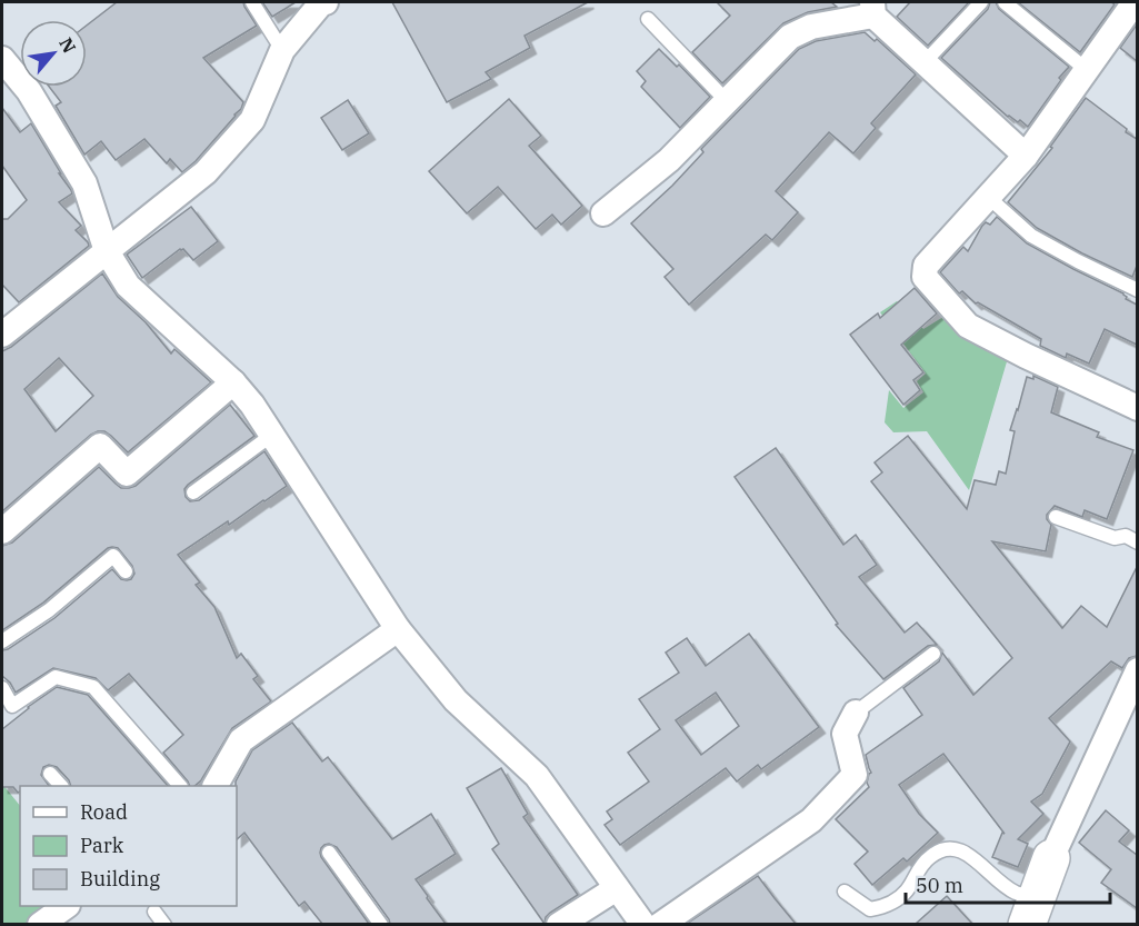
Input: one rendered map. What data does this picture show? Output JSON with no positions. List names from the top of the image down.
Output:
{
  "legend": ["Road", "Park", "Building"],
  "scale_bar": "50 m",
  "north": "top right"
}
